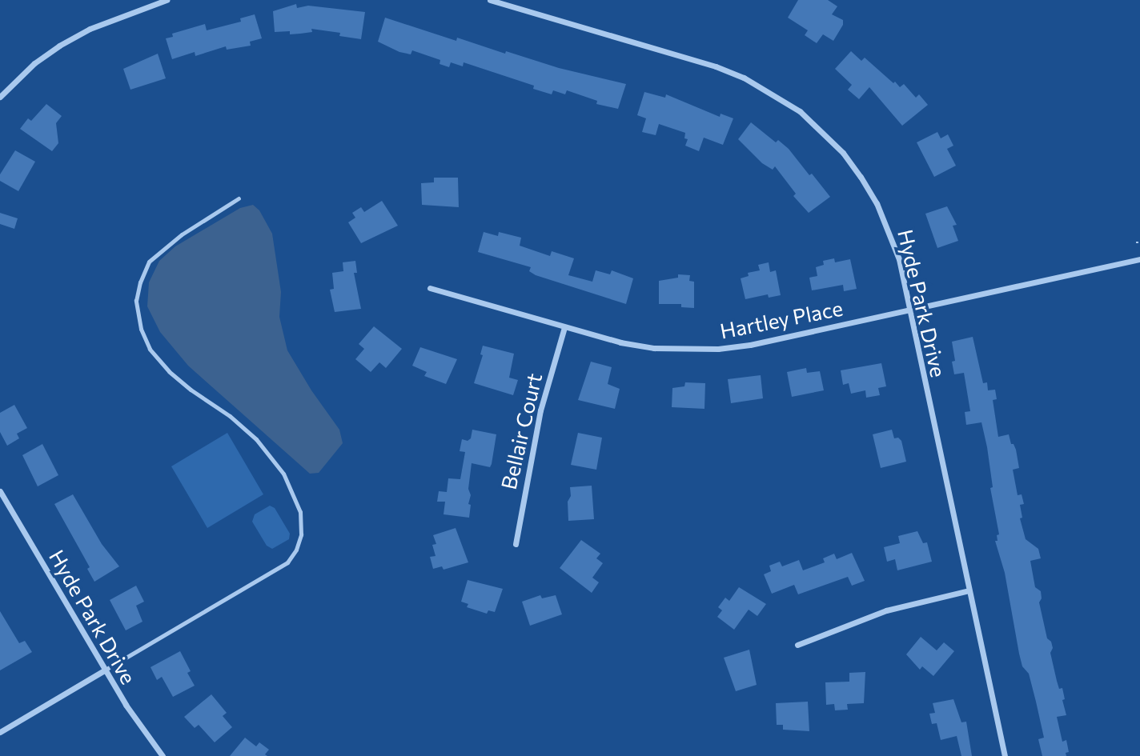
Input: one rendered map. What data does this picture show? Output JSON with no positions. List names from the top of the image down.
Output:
{
  "streets": {
    "street": ["Hyde Park Drive", "Hartley Place", "Bellair Court"]
  },
  "crossings": [
    ["Hyde Park Drive", "Hartley Place"],
    ["Hartley Place", "Bellair Court"]
  ]
}
